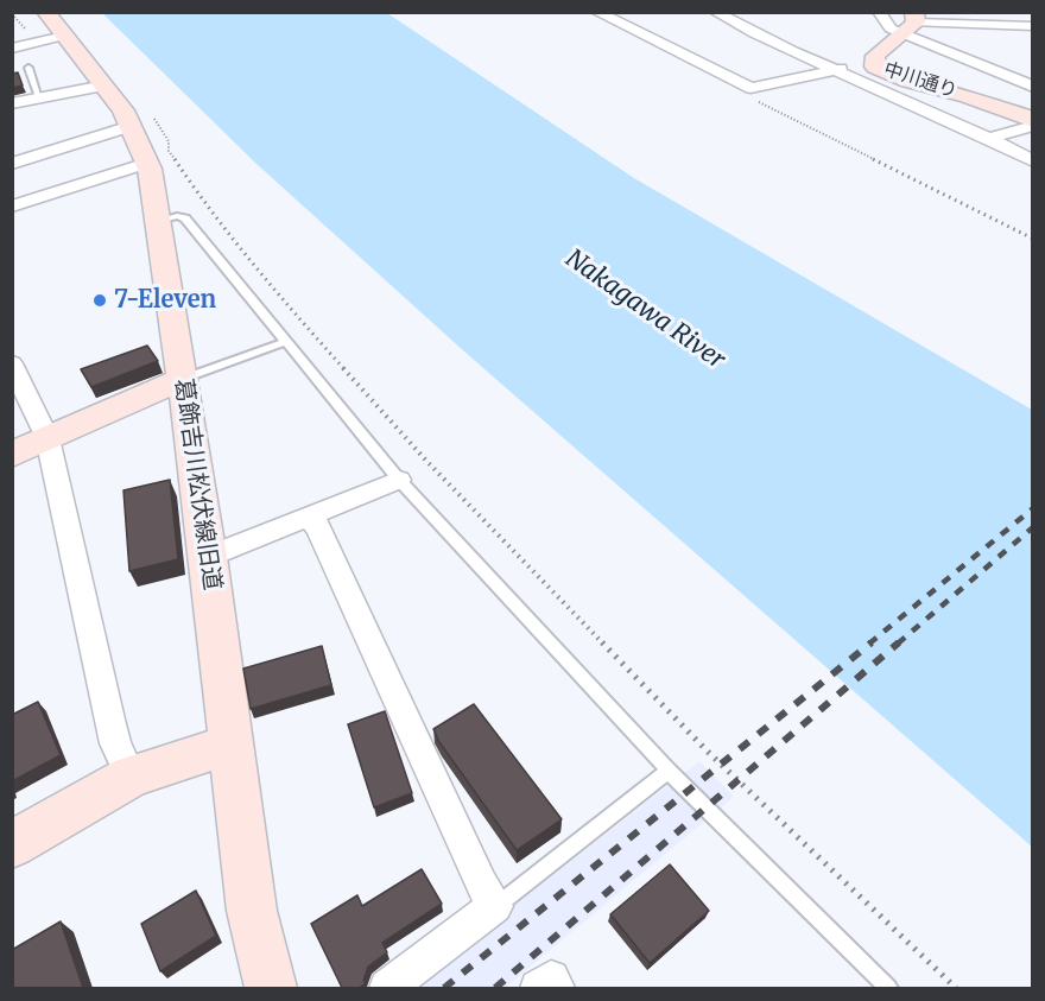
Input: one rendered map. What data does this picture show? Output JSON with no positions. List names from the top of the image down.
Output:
{
  "streets": {
    "street": ["中川通り", "葛飾吉川松伏線旧道"]
  },
  "water": ["Nakagawa River"],
  "places": ["7-Eleven"]
}
